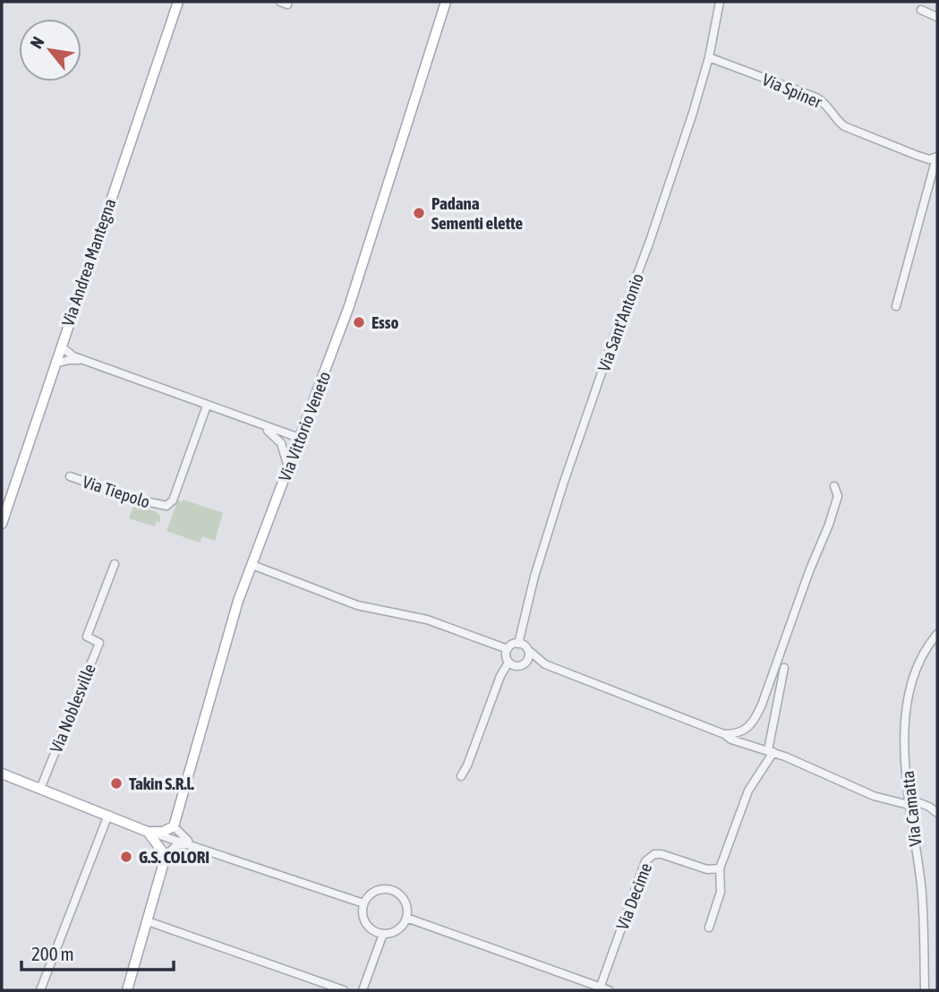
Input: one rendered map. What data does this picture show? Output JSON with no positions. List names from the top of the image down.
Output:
{
  "streets": {
    "main road": ["Via Andrea Mantegna", "Via Vittorio Veneto"],
    "street": [
      "Via Spiner",
      "Via Sant'Antonio",
      "Via Tiepolo",
      "Via Noblesville",
      "Via Camatta",
      "Via Decime"
    ]
  },
  "crossings": [
    ["Via Spiner", "Via Sant'Antonio"]
  ],
  "places": [
    "Padana Sementi elette",
    "Esso",
    "Takin S.R.l.",
    "G.S. COLORI"
  ],
  "scale_bar": "200 m",
  "north": "top left"
}
